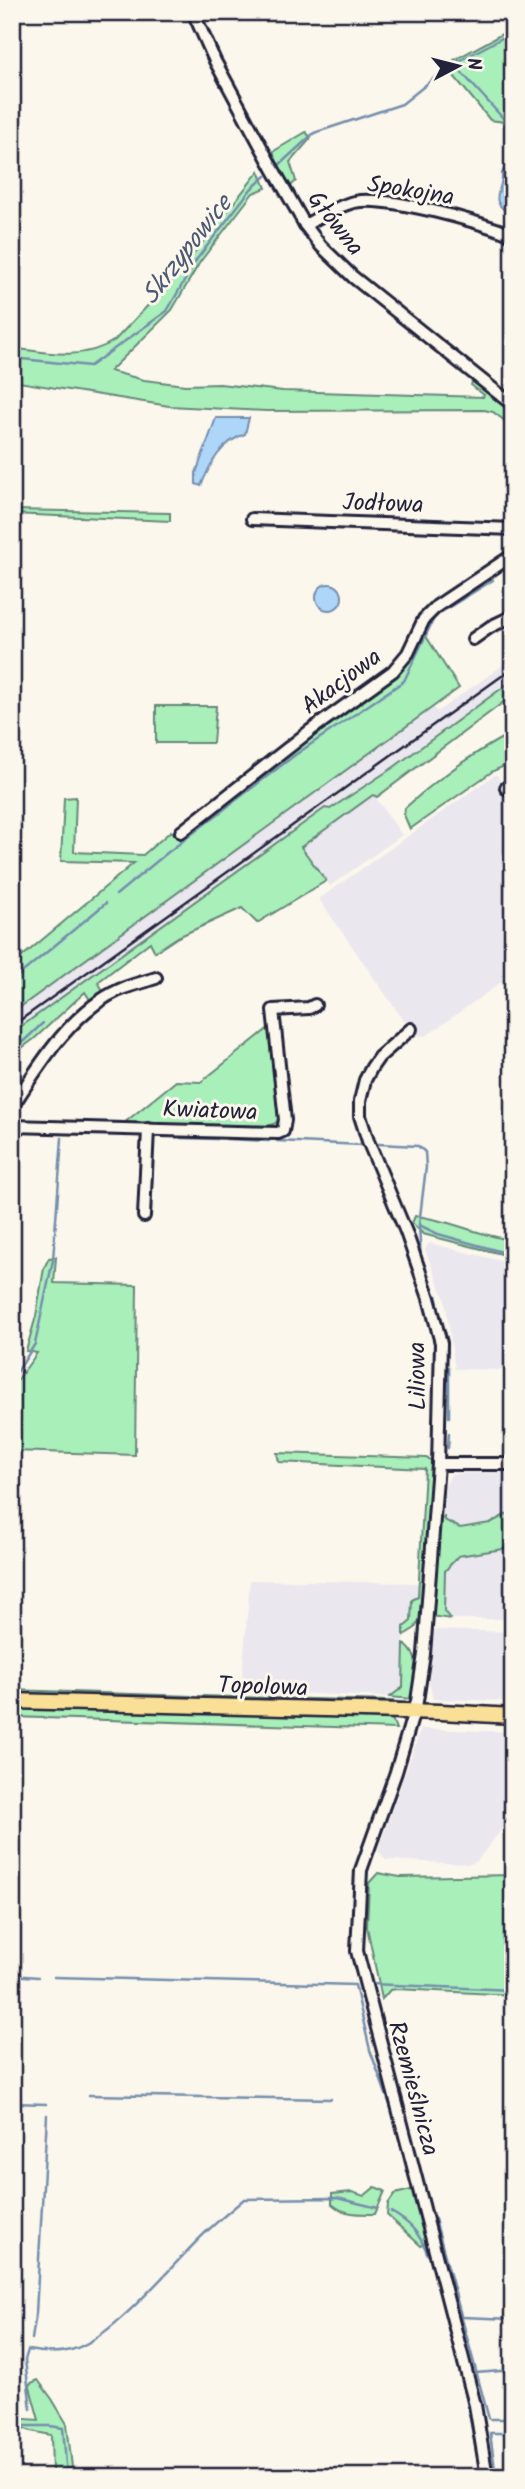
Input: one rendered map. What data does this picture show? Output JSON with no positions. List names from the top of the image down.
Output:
{
  "streets": {
    "main road": ["Topolowa"],
    "street": [
      "Spokojna",
      "Główna",
      "Jodłowa",
      "Akacjowa",
      "Kwiatowa",
      "Liliowa",
      "Rzemieślnicza"
    ]
  },
  "crossings": [
    ["Spokojna", "Główna"],
    ["Liliowa", "Topolowa"],
    ["Liliowa", "Rzemieślnicza"],
    ["Topolowa", "Rzemieślnicza"]
  ],
  "water": ["Skrzypowice"],
  "north": "right"
}
